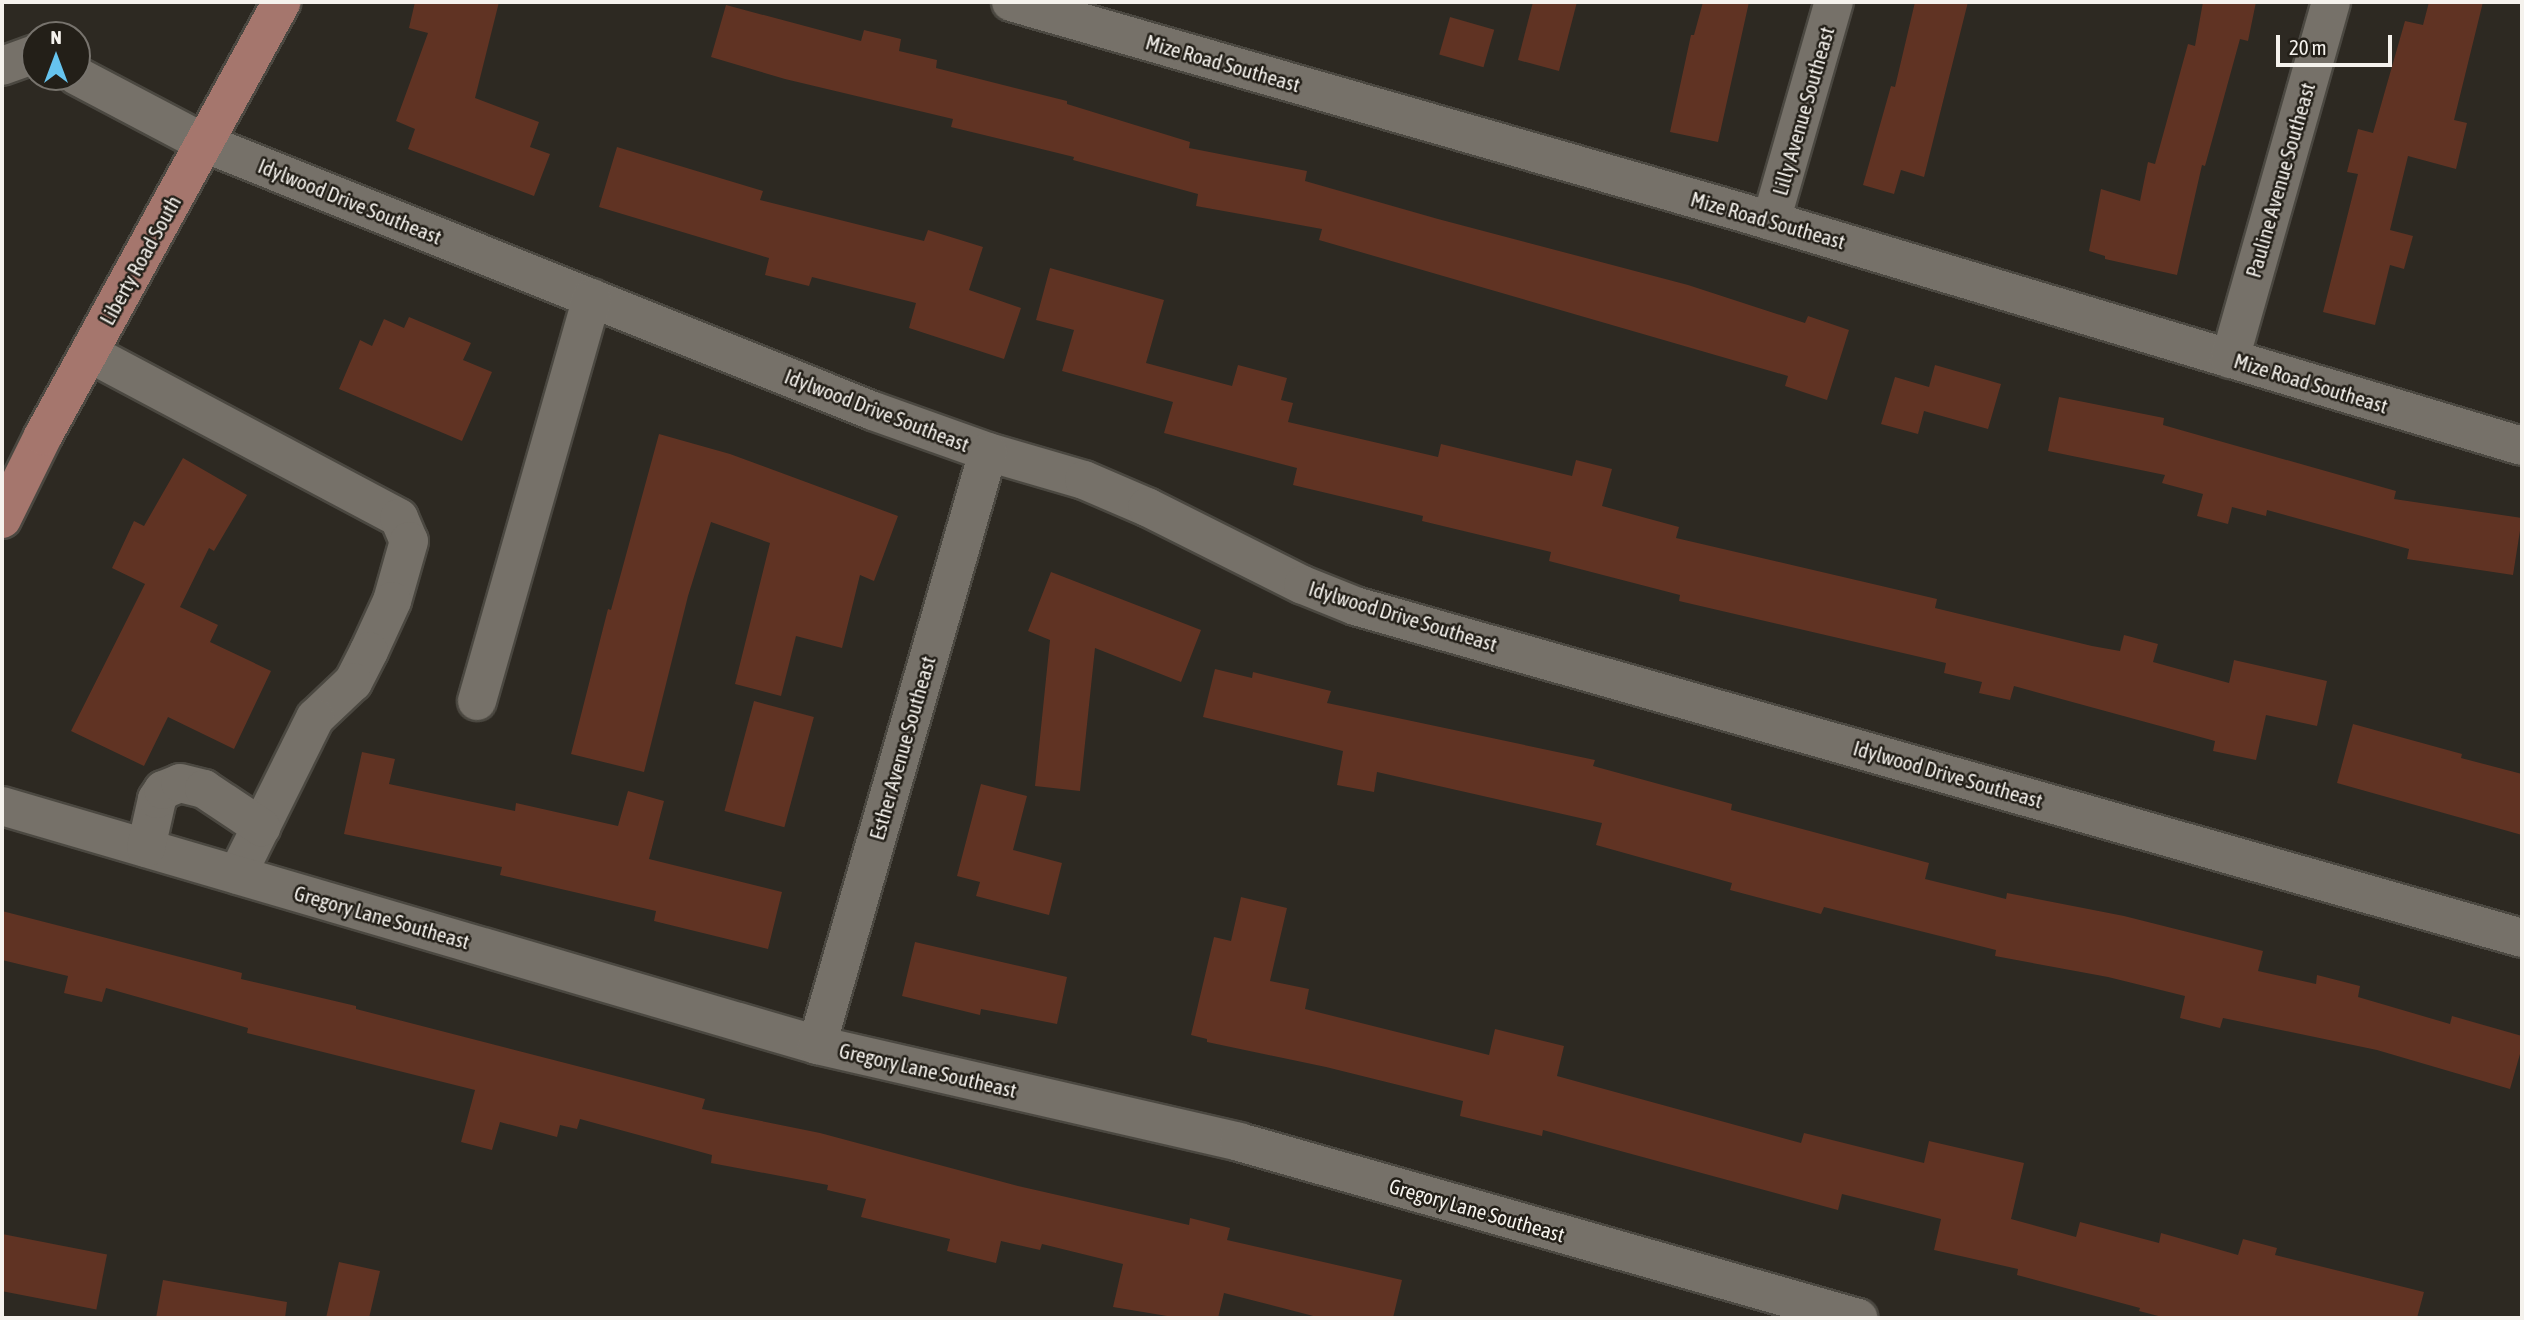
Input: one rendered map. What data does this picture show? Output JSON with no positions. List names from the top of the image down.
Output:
{
  "streets": {
    "main road": ["Liberty Road South"],
    "street": [
      "Mize Road Southeast",
      "Lilly Avenue Southeast",
      "Pauline Avenue Southeast",
      "Idylwood Drive Southeast",
      "Esther Avenue Southeast",
      "Gregory Lane Southeast"
    ]
  },
  "crossings": [
    ["Mize Road Southeast", "Lilly Avenue Southeast"],
    ["Mize Road Southeast", "Pauline Avenue Southeast"],
    ["Idylwood Drive Southeast", "Liberty Road South"],
    ["Idylwood Drive Southeast", "Esther Avenue Southeast"],
    ["Esther Avenue Southeast", "Gregory Lane Southeast"]
  ],
  "scale_bar": "20 m",
  "north": "top"
}
